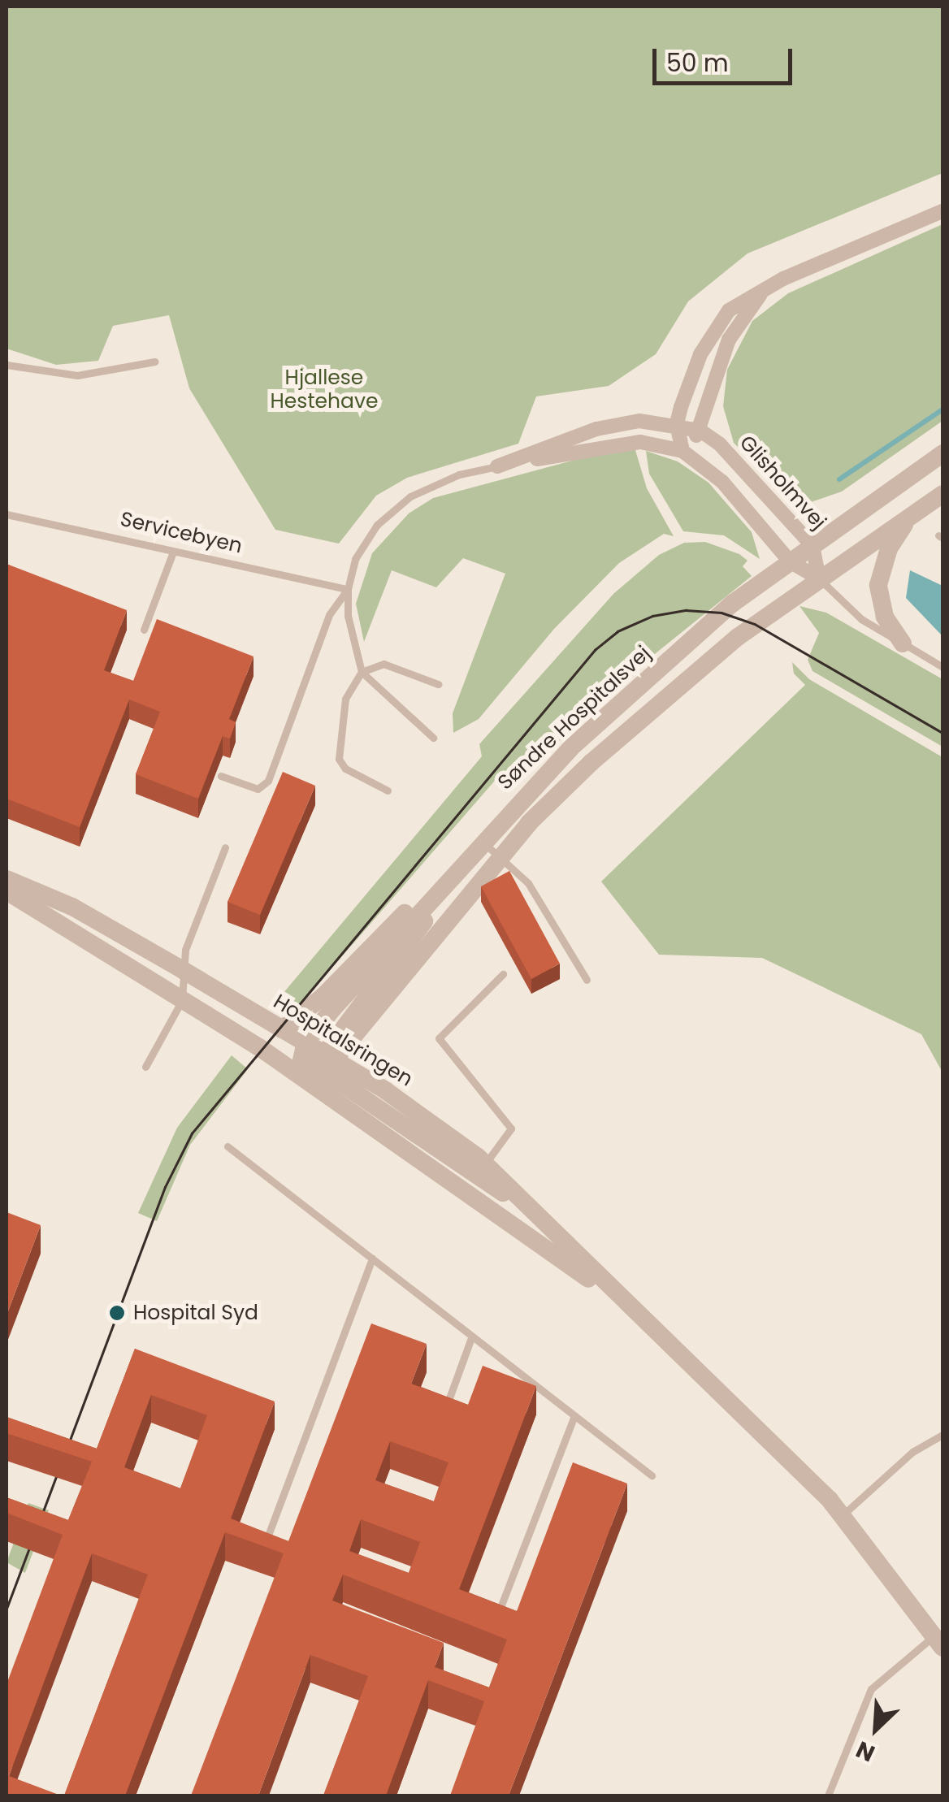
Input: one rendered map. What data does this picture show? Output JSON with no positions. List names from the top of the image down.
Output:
{
  "streets": {
    "street": ["Glisholmvej", "Søndre Hospitalsvej", "Hospitalsringen"],
    "lane": ["Servicebyen"]
  },
  "crossings": [
    ["Glisholmvej", "Søndre Hospitalsvej"],
    ["Søndre Hospitalsvej", "Hospitalsringen"]
  ],
  "parks": ["Hjallese Hestehave"],
  "places": ["Hospital Syd"],
  "scale_bar": "50 m",
  "north": "bottom left"
}
